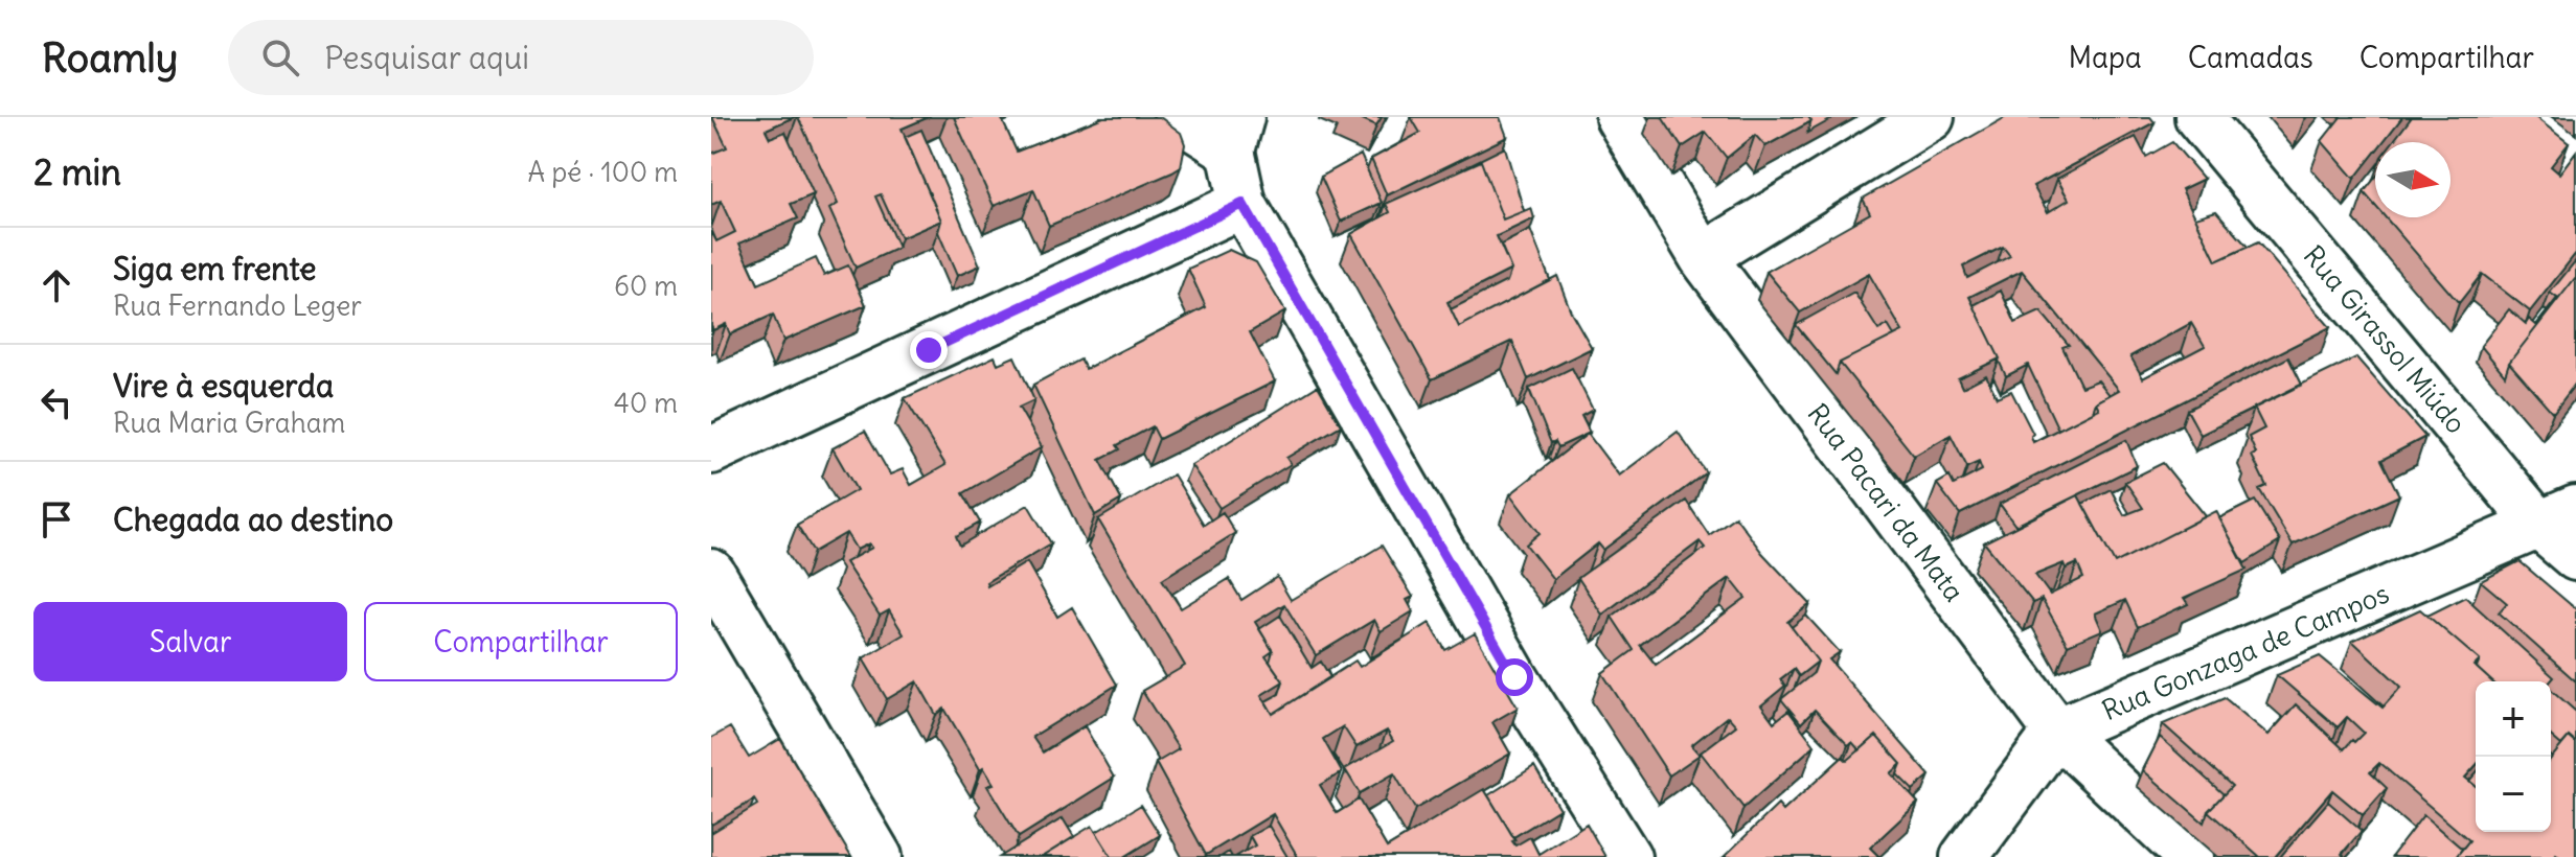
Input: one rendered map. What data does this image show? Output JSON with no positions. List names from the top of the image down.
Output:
{
  "streets": {
    "street": ["Rua Girassol Miúdo", "Rua Pacari da Mata", "Rua Gonzaga de Campos"]
  },
  "crossings": [
    ["Rua Girassol Miúdo", "Rua Gonzaga de Campos"],
    ["Rua Pacari da Mata", "Rua Gonzaga de Campos"]
  ],
  "north": "right",
  "page": {
    "header": "Roamly",
    "search": "Pesquisar aqui",
    "nav": ["Mapa", "Camadas", "Compartilhar"],
    "heading": ["2 min", "A pé · 100 m"],
    "list": [
      ["Siga em frente", "Rua Fernando Leger", "60 m"],
      ["Vire à esquerda", "Rua Maria Graham", "40 m"],
      "Chegada ao destino"
    ],
    "buttons": ["Salvar", "Compartilhar"],
    "map_buttons": ["+", "−"]
  }
}
